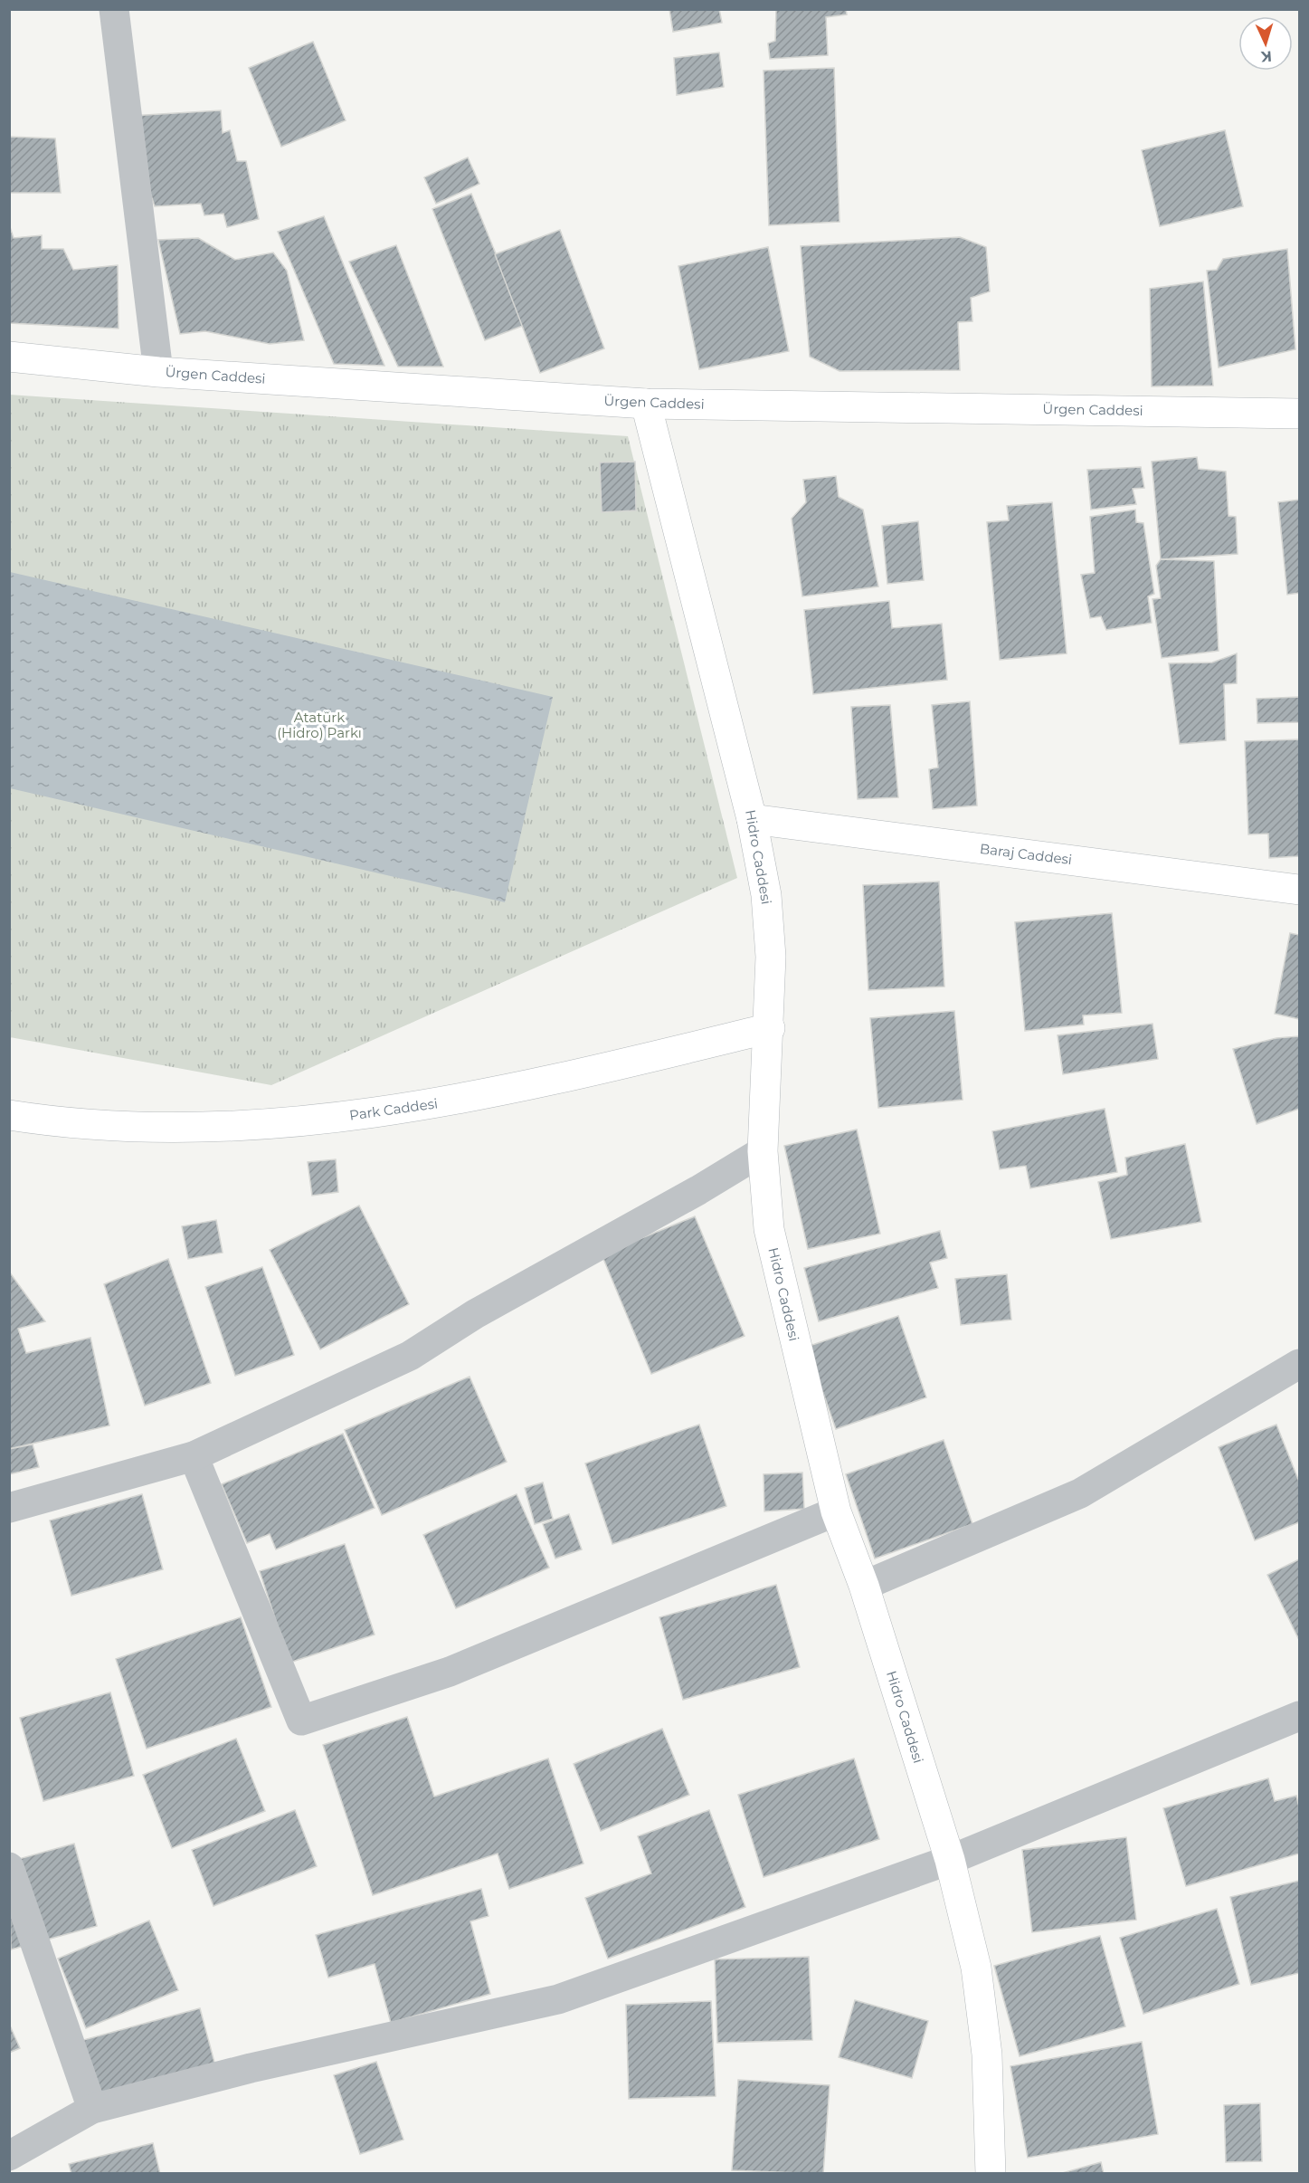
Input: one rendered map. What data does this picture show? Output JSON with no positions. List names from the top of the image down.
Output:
{
  "streets": {
    "street": [
      "Ürgen Caddesi",
      "Baraj Caddesi",
      "Hidro Caddesi",
      "Park Caddesi"
    ]
  },
  "crossings": [
    ["Ürgen Caddesi", "Hidro Caddesi"],
    ["Baraj Caddesi", "Hidro Caddesi"],
    ["Hidro Caddesi", "Park Caddesi"]
  ],
  "parks": ["Atatürk (Hidro) Parkı"],
  "north": "bottom"
}
